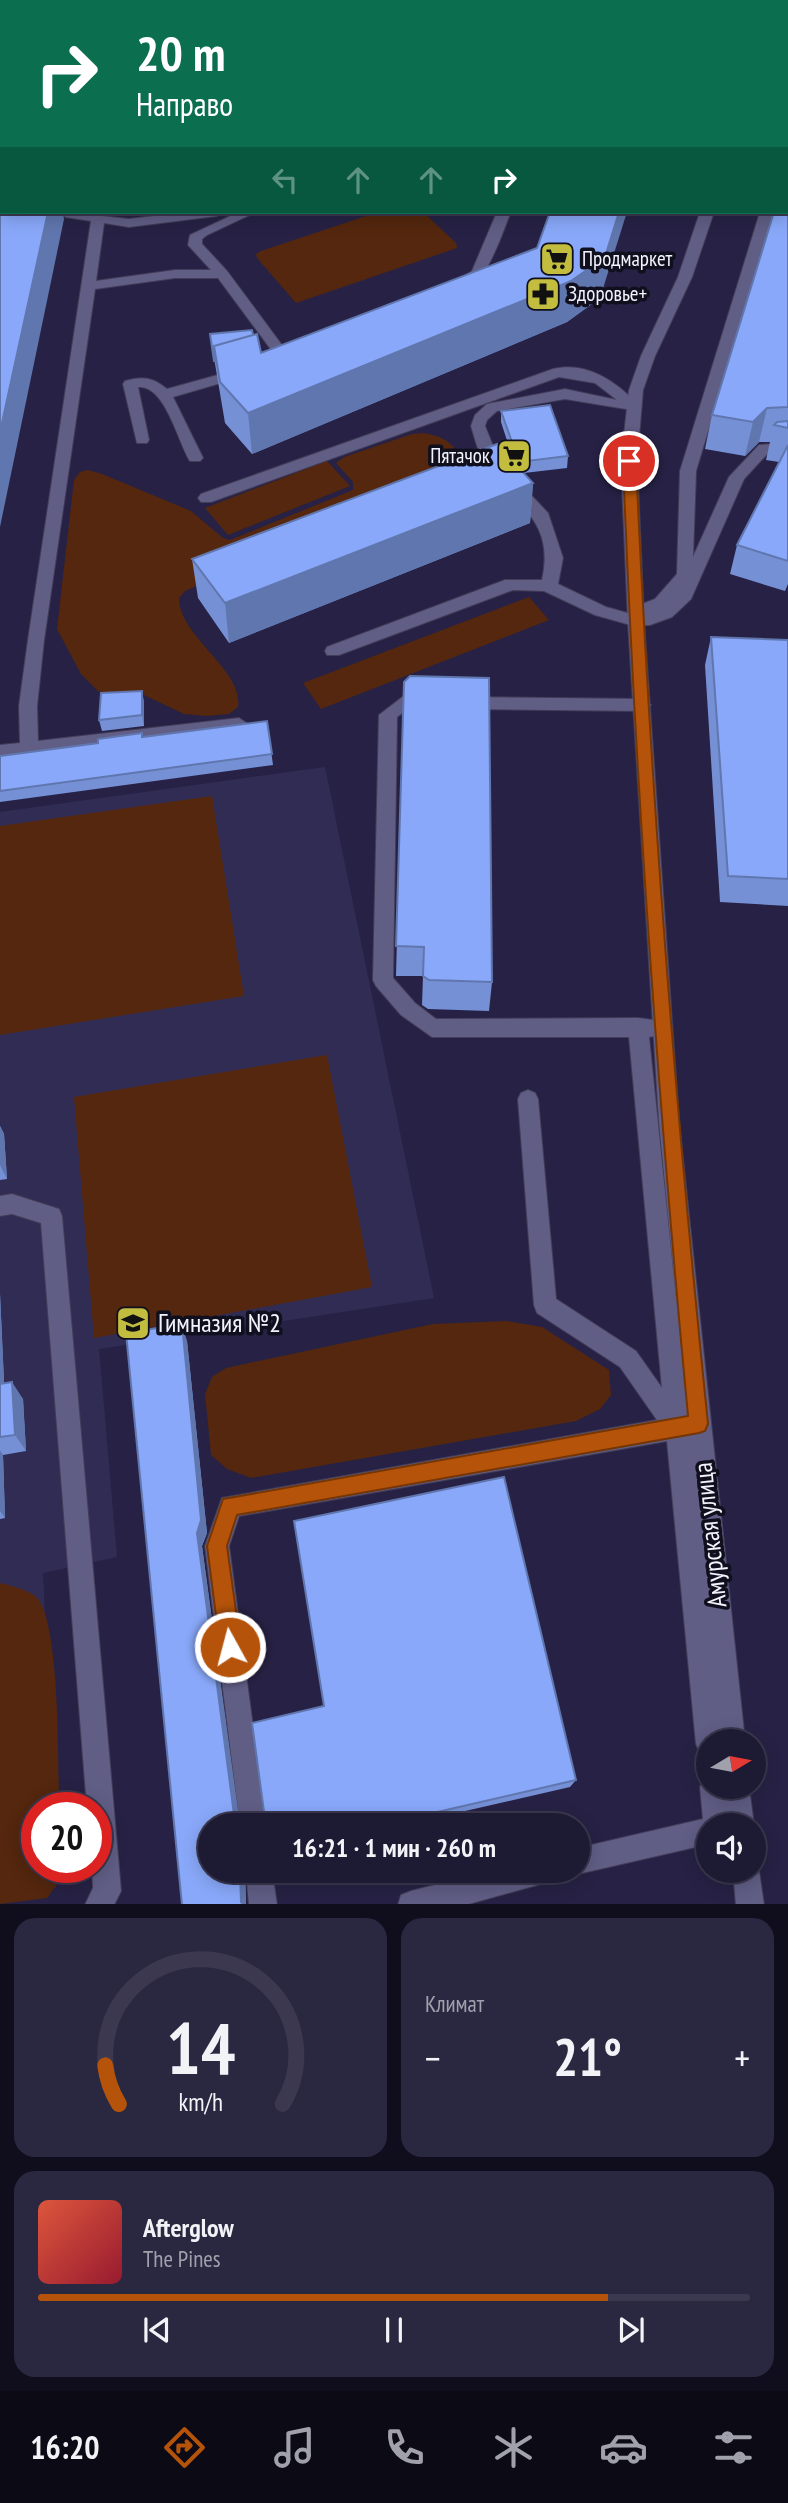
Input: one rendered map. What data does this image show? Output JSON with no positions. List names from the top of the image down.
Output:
{
  "streets": {
    "street": ["Амурская улица"]
  },
  "places": {
    "supermarket": ["Продмаркет", "Пятачок"],
    "pharmacy": ["Здоровье+"],
    "school or university": ["Гимназия №2"]
  },
  "north": "right",
  "page": {
    "turn": ["20 m", "Направо"],
    "limit": "20",
    "trip": "16:21 · 1 мин · 260 m",
    "tile": "Климат",
    "heat": ["−", "21°", "+"],
    "song": ["Afterglow", "The Pines"],
    "tabs": "16:20",
    "gauge": ["14", "km/h"]
  }
}
